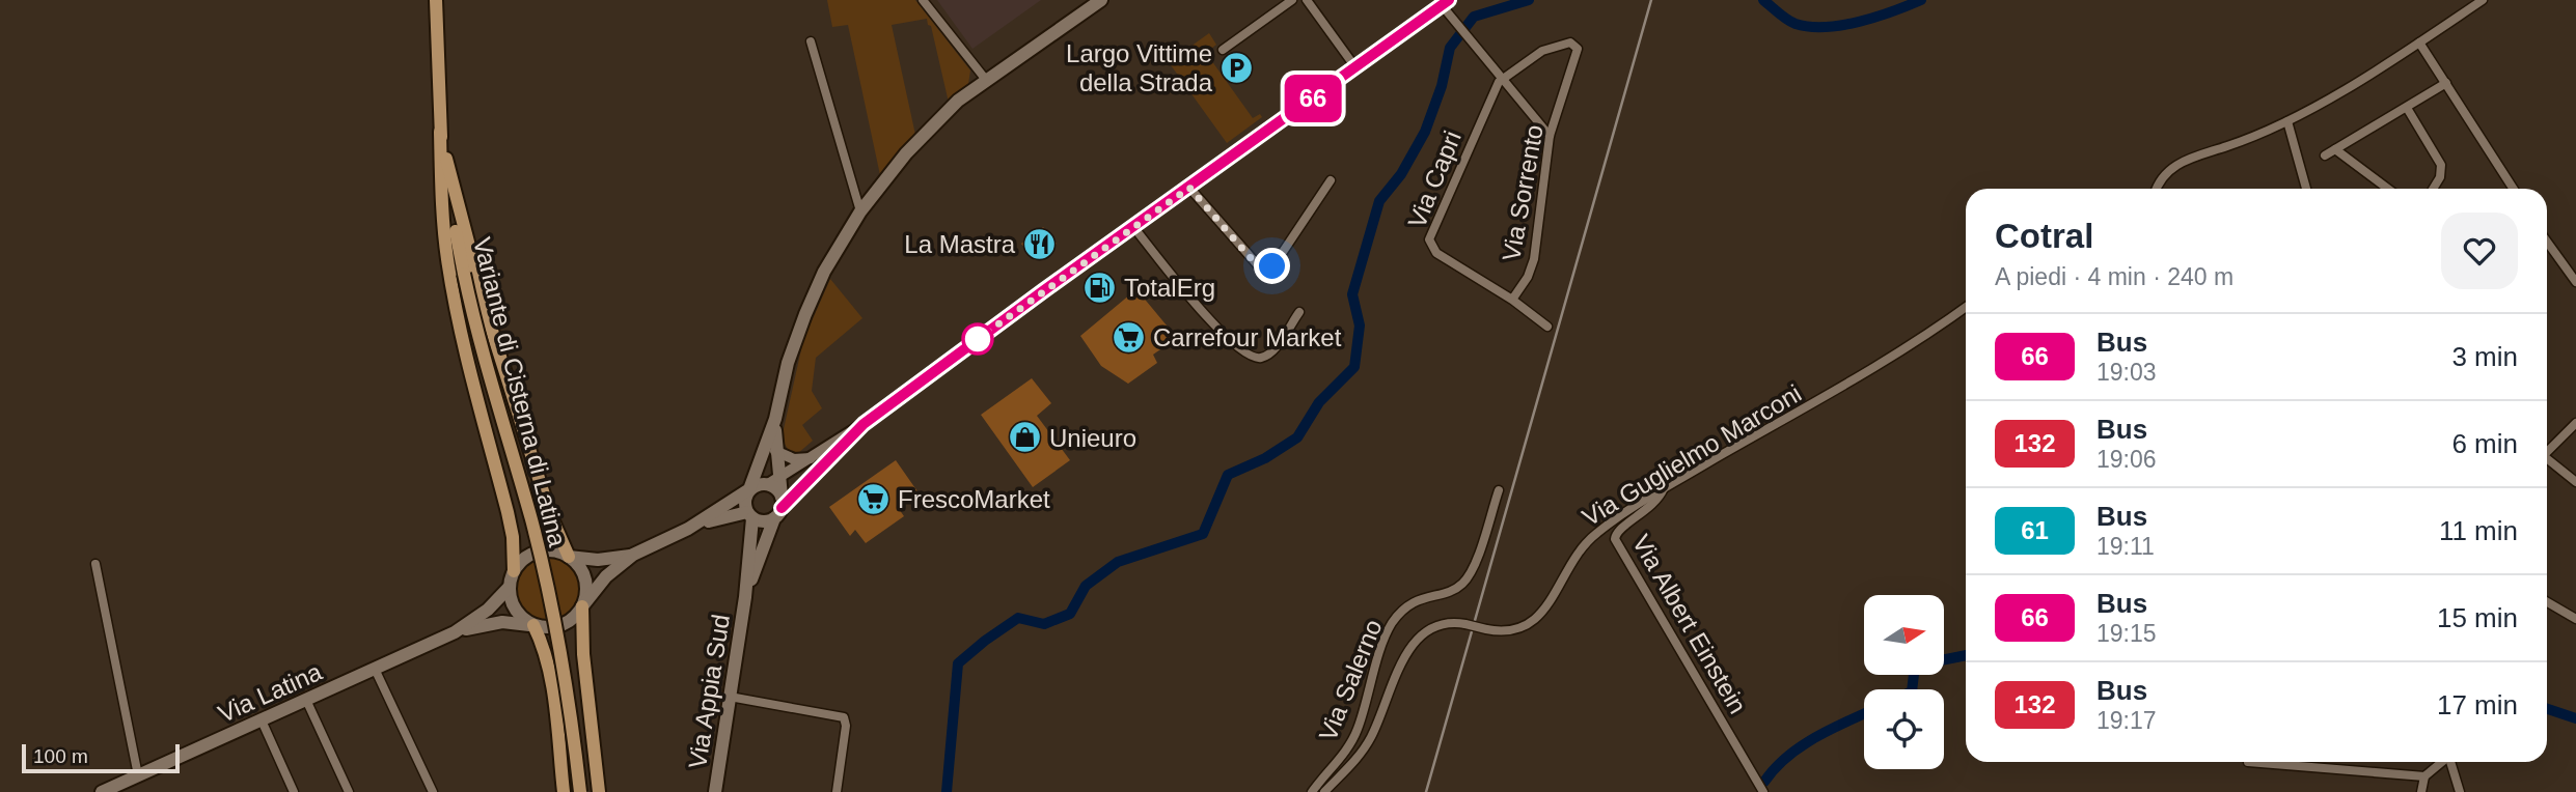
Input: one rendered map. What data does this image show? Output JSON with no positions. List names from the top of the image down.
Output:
{
  "streets": {
    "main road": ["Variante di Cisterna di Latina", "Via Appia Sud", "Via Latina"],
    "street": [
      "Via Capri",
      "Via Sorrento",
      "Via Guglielmo Marconi",
      "Via Albert Einstein",
      "Via Salerno"
    ]
  },
  "crossings": [
    ["Via Capri", "Via Sorrento"],
    ["Via Guglielmo Marconi", "Via Albert Einstein"],
    ["Via Appia Sud", "Via Latina"]
  ],
  "places": {
    "parking": ["Largo Vittime della Strada"],
    "restaurant": ["La Mastra"],
    "fuel station": ["TotalErg"],
    "supermarket": ["Carrefour Market", "FrescoMarket"],
    "shop": ["Unieuro"]
  },
  "lines": ["bus line 66"],
  "scale_bar": "100 m",
  "north": "right",
  "page": {
    "on_map": "66",
    "heading": ["Cotral", "A piedi · 4 min · 240 m"],
    "list": [
      {
        "mark": "66",
        "name": "Bus",
        "note": "19:03",
        "value": "3 min"
      },
      {
        "mark": "132",
        "name": "Bus",
        "note": "19:06",
        "value": "6 min"
      },
      {
        "mark": "61",
        "name": "Bus",
        "note": "19:11",
        "value": "11 min"
      },
      {
        "mark": "66",
        "name": "Bus",
        "note": "19:15",
        "value": "15 min"
      },
      {
        "mark": "132",
        "name": "Bus",
        "note": "19:17",
        "value": "17 min"
      }
    ],
    "scale": "100 m"
  }
}
